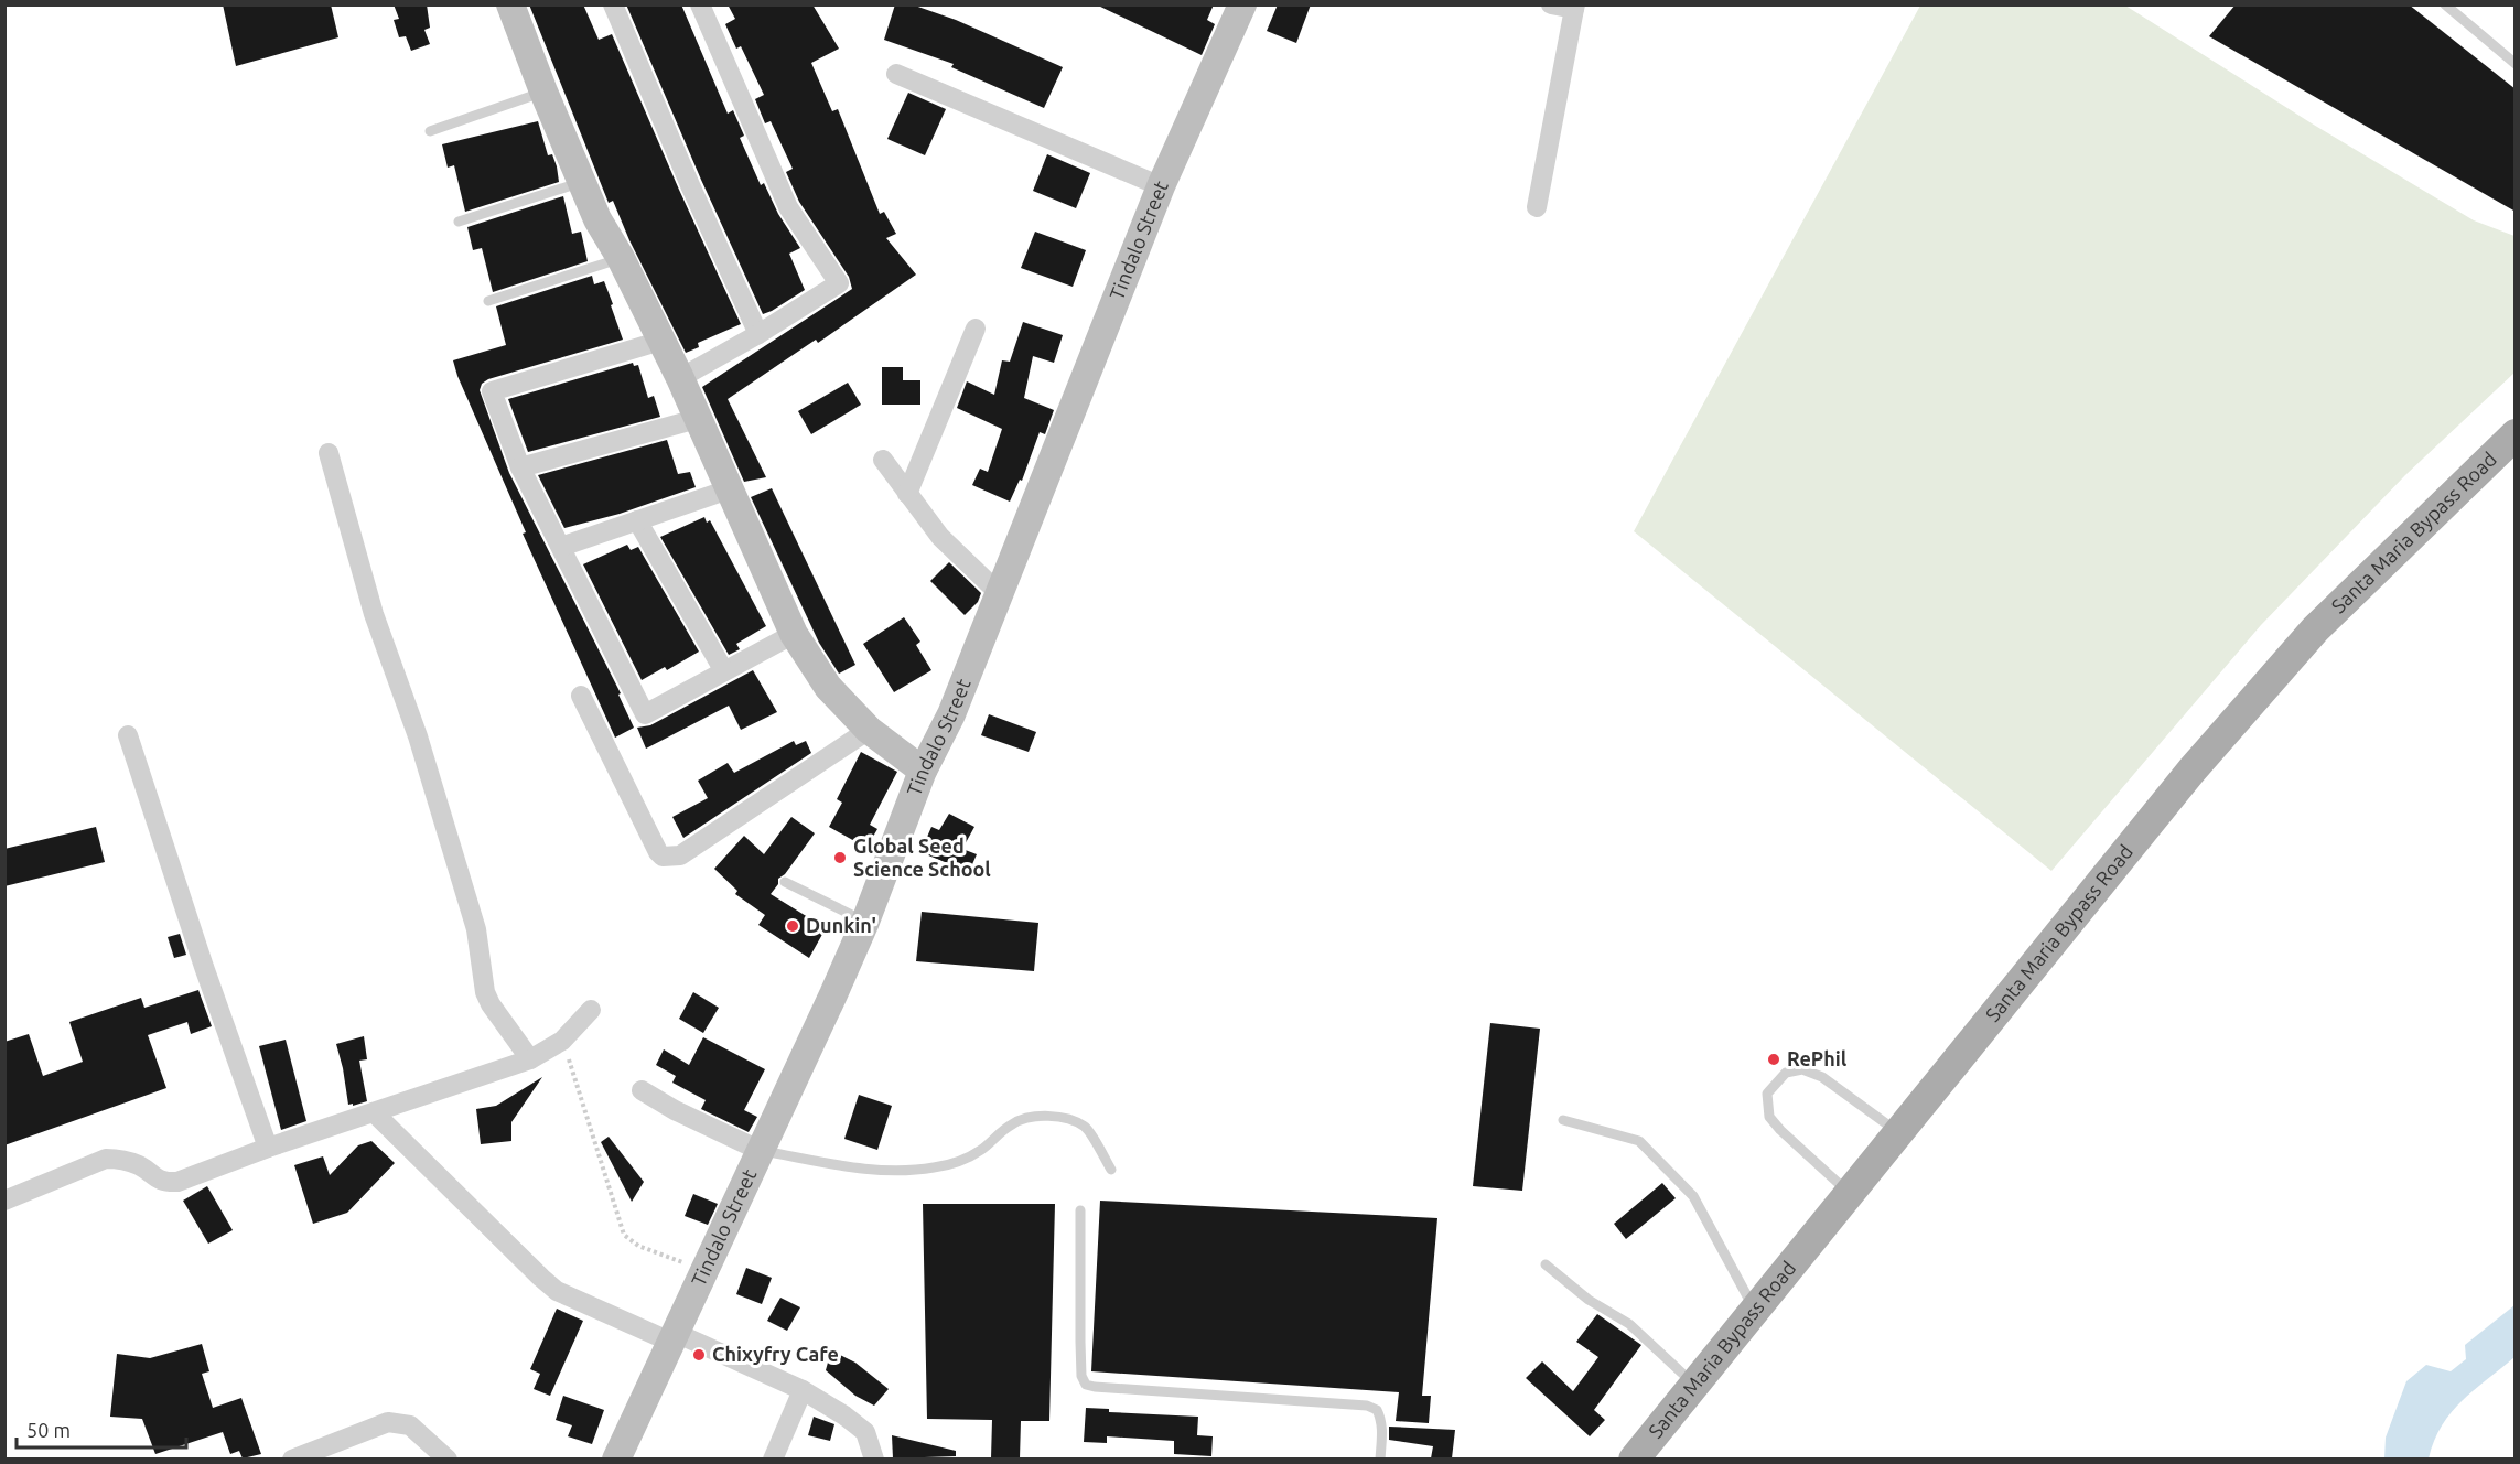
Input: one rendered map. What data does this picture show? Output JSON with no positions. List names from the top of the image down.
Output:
{
  "streets": {
    "main road": ["Tindalo Street", "Santa Maria Bypass Road"]
  },
  "places": [
    "Global Seed Science School",
    "Dunkin'",
    "RePhil",
    "Chixyfry Cafe"
  ],
  "scale_bar": "50 m"
}
